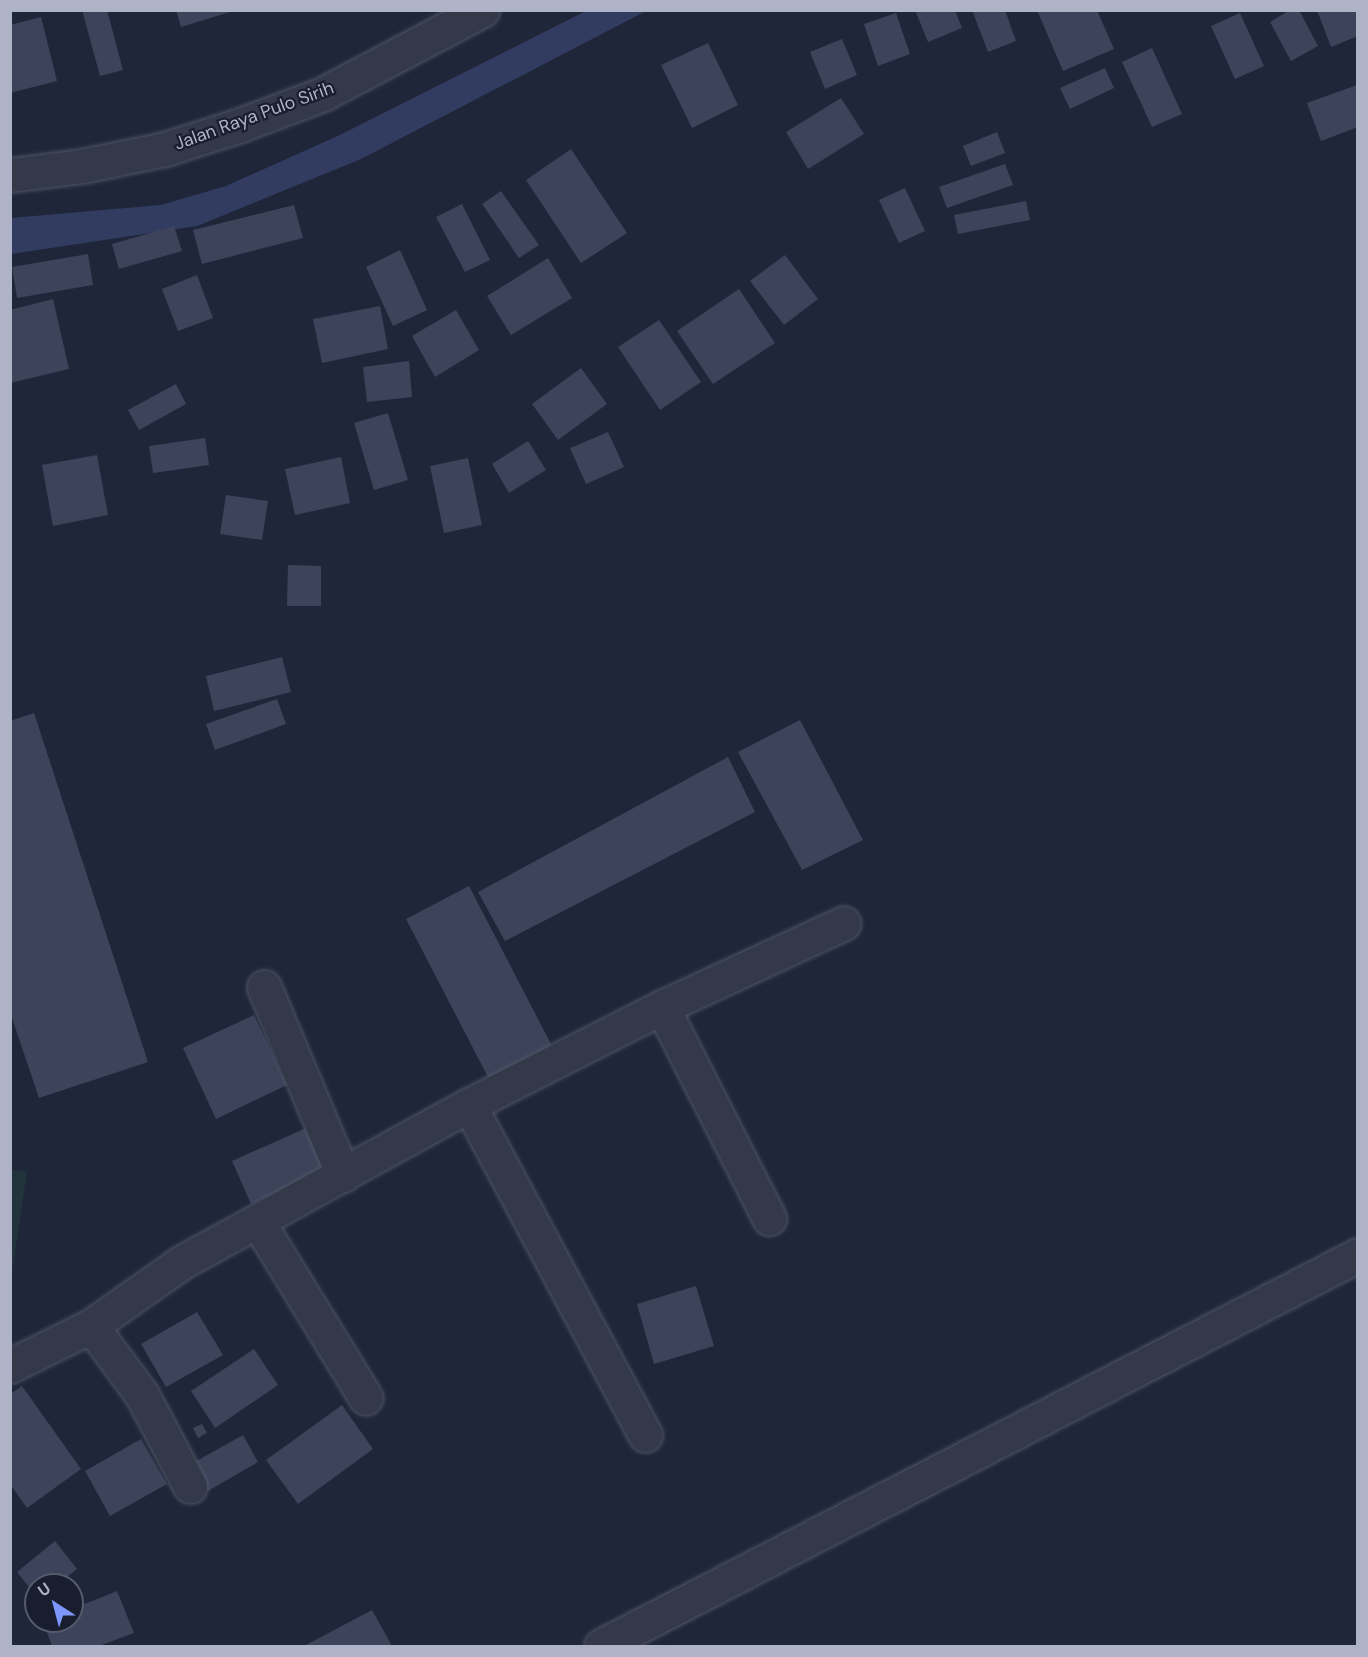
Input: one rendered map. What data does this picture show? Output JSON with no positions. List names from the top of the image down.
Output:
{
  "streets": {
    "street": ["Jalan Raya Pulo Sirih"]
  },
  "north": "top left"
}
